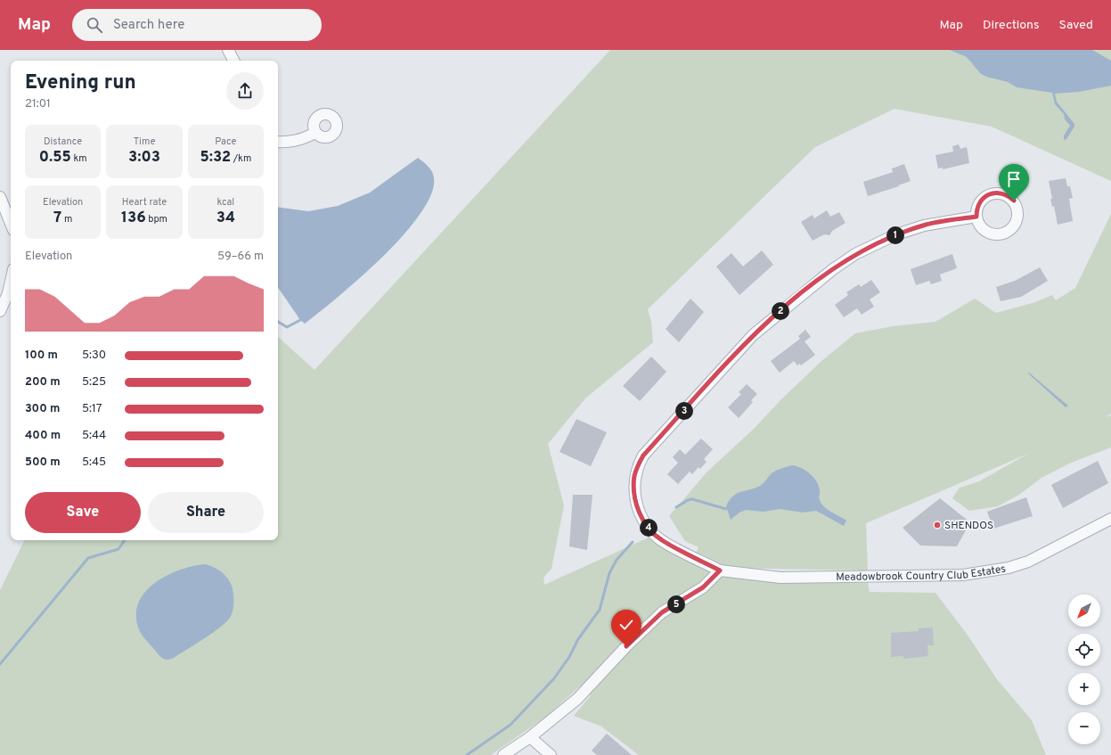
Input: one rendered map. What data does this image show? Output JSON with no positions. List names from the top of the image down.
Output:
{
  "streets": {
    "street": ["Meadowbrook Country Club Estates"]
  },
  "places": ["SHENDOS"],
  "north": "bottom left",
  "page": {
    "header": "Map",
    "search": "Search here",
    "nav": ["Map", "Directions", "Saved"],
    "heading": ["Evening run", "21:01"],
    "stats": [
      ["Distance", "0.55 km"],
      ["Time", "3:03"],
      ["Pace", "5:32 /km"],
      ["Elevation", "7 m"],
      ["Heart rate", "136 bpm"],
      ["kcal", "34"]
    ],
    "pins": [
      "1",
      "2",
      "3",
      "4",
      "5"
    ],
    "chart": ["Elevation", "59–66 m"],
    "list": [
      {
        "name": "100 m",
        "note": "5:30"
      },
      {
        "name": "200 m",
        "note": "5:25"
      },
      {
        "name": "300 m",
        "note": "5:17"
      },
      {
        "name": "400 m",
        "note": "5:44"
      },
      {
        "name": "500 m",
        "note": "5:45"
      }
    ],
    "buttons": ["Save", "Share"],
    "map_buttons": ["+", "−"]
  }
}
